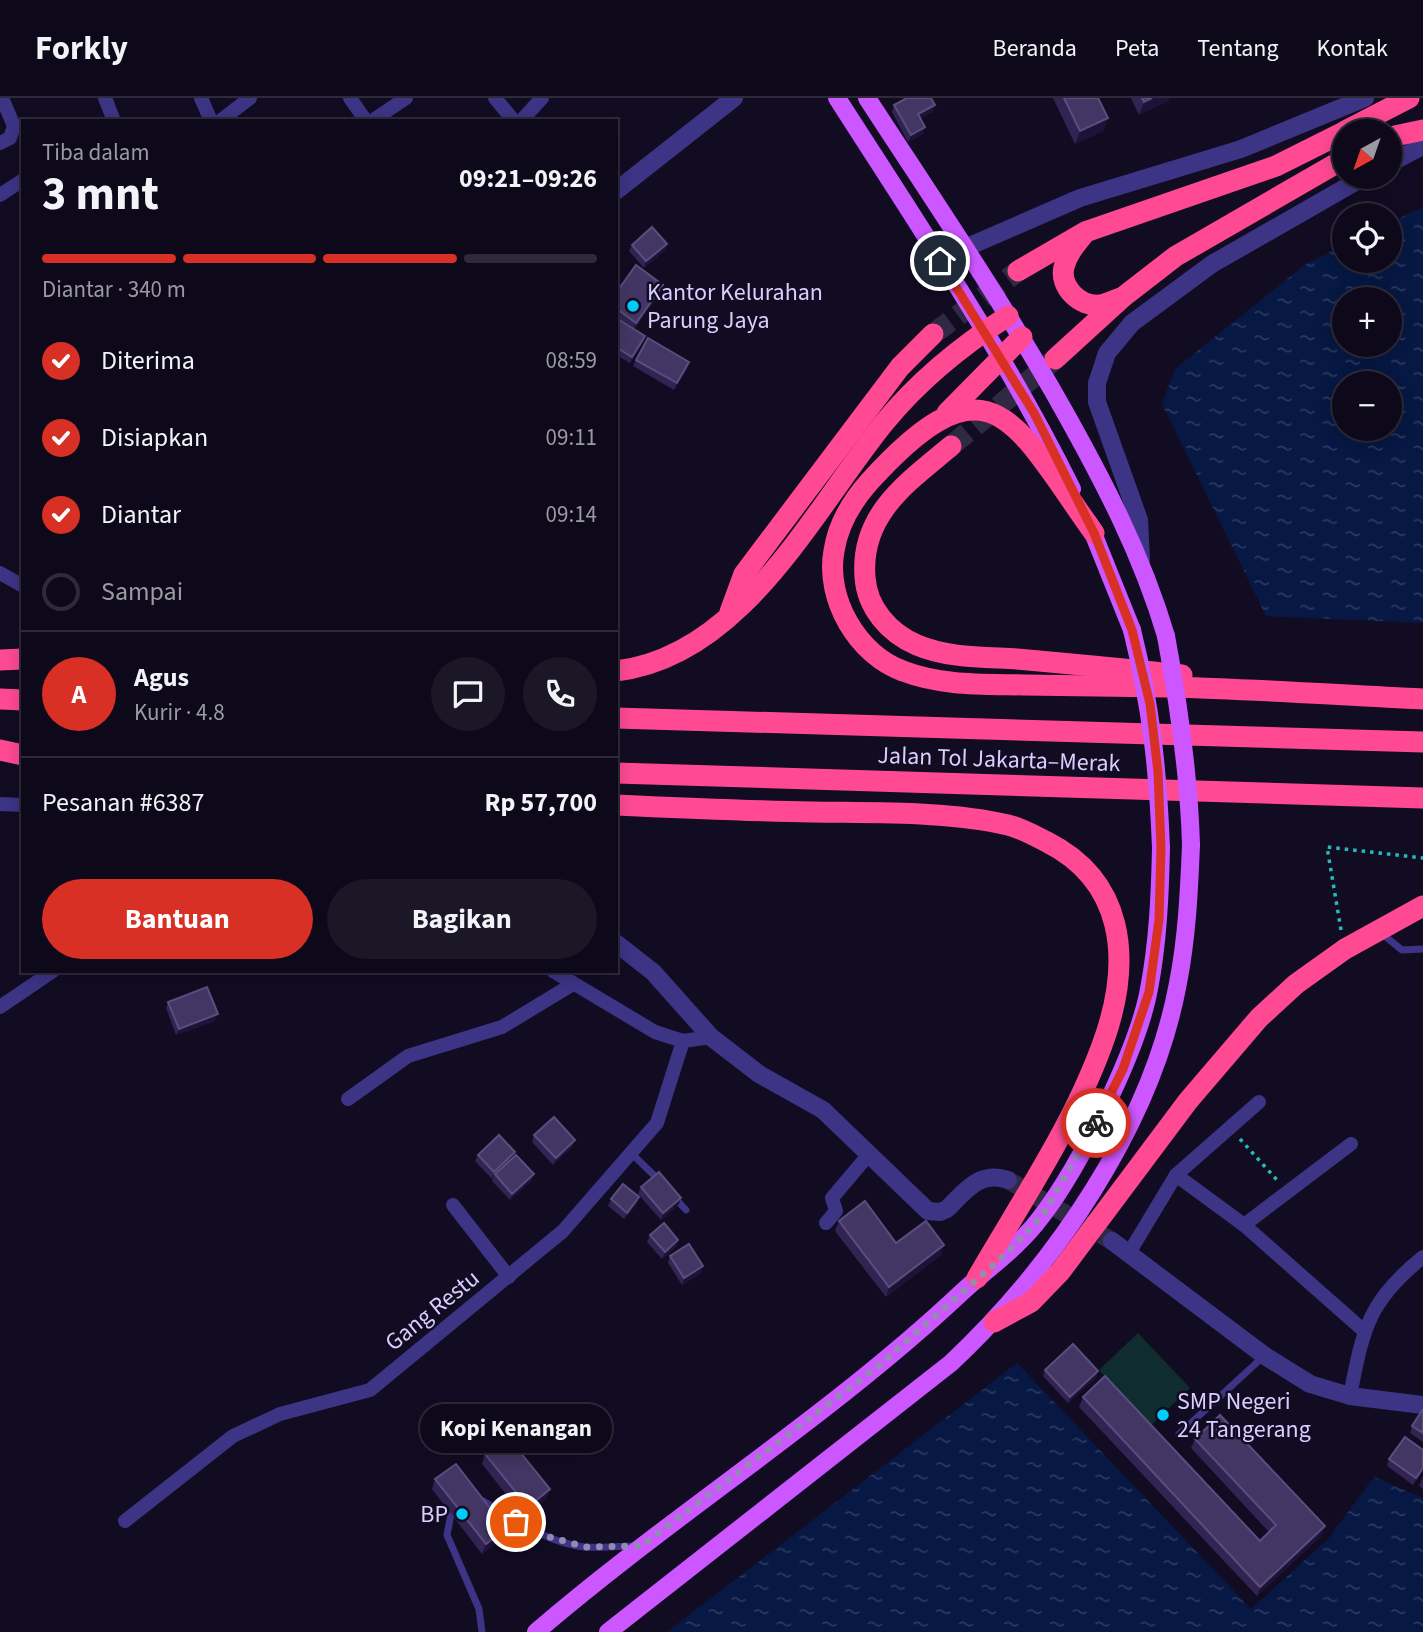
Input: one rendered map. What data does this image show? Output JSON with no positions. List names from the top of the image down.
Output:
{
  "streets": {
    "highway": ["Jalan Tol Jakarta–Merak"],
    "street": ["Gang Restu"]
  },
  "places": [
    "Kantor Kelurahan Parung Jaya",
    "SMP Negeri 24 Tangerang",
    "BP",
    "Kopi Kenangan"
  ],
  "north": "bottom left",
  "page": {
    "header": "Forkly",
    "nav": [
      "Beranda",
      "Peta",
      "Tentang",
      "Kontak"
    ],
    "map_buttons": ["+", "−"],
    "heading": ["3 mnt", "Tiba dalam", "09:21–09:26"],
    "panel": [
      "Agus",
      "Kurir · 4.8",
      "Pesanan #6387",
      "Rp 57,700"
    ],
    "bar": "Diantar · 340 m",
    "list": [
      ["Diterima", "08:59"],
      ["Disiapkan", "09:11"],
      ["Diantar", "09:14"],
      "Sampai"
    ],
    "round": "A",
    "buttons": ["Bantuan", "Bagikan"],
    "bubble": "Kopi Kenangan"
  }
}
